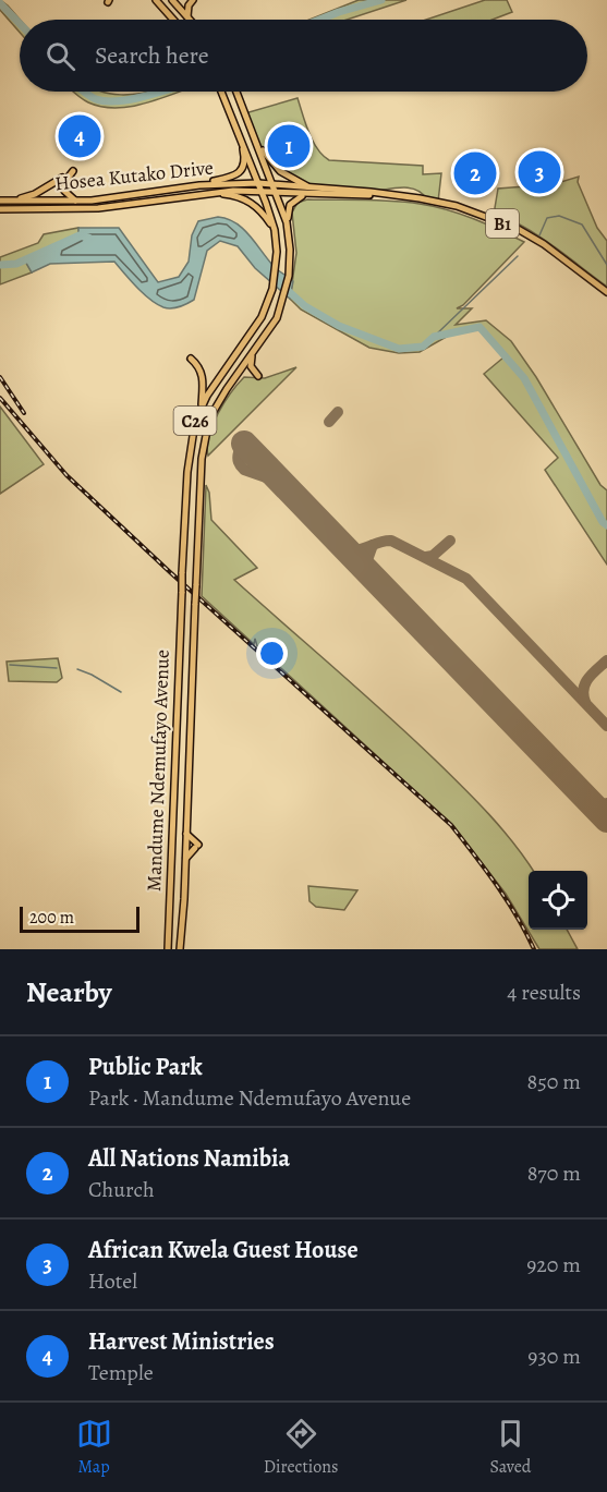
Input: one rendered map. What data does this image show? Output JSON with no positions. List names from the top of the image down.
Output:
{
  "streets": {
    "main road": [
      "Hosea Kutako Drive",
      "B1",
      "C26",
      "Mandume Ndemufayo Avenue"
    ]
  },
  "crossings": [
    ["Hosea Kutako Drive", "B1"],
    ["Hosea Kutako Drive", "C26"],
    ["B1", "C26"],
    ["C26", "Mandume Ndemufayo Avenue"]
  ],
  "scale_bar": "200 m",
  "page": {
    "search": "Search here",
    "pins": [
      "4",
      "1",
      "3",
      "2"
    ],
    "scale": "200 m",
    "heading": ["Nearby", "4 results"],
    "list": [
      {
        "mark": "1",
        "name": "Public Park",
        "note": "Park · Mandume Ndemufayo Avenue",
        "value": "850 m"
      },
      {
        "mark": "2",
        "name": "All Nations Namibia",
        "note": "Church",
        "value": "870 m"
      },
      {
        "mark": "3",
        "name": "African Kwela Guest House",
        "note": "Hotel",
        "value": "920 m"
      },
      {
        "mark": "4",
        "name": "Harvest Ministries",
        "note": "Temple",
        "value": "930 m"
      }
    ],
    "nav": ["Map", "Directions", "Saved"]
  }
}
